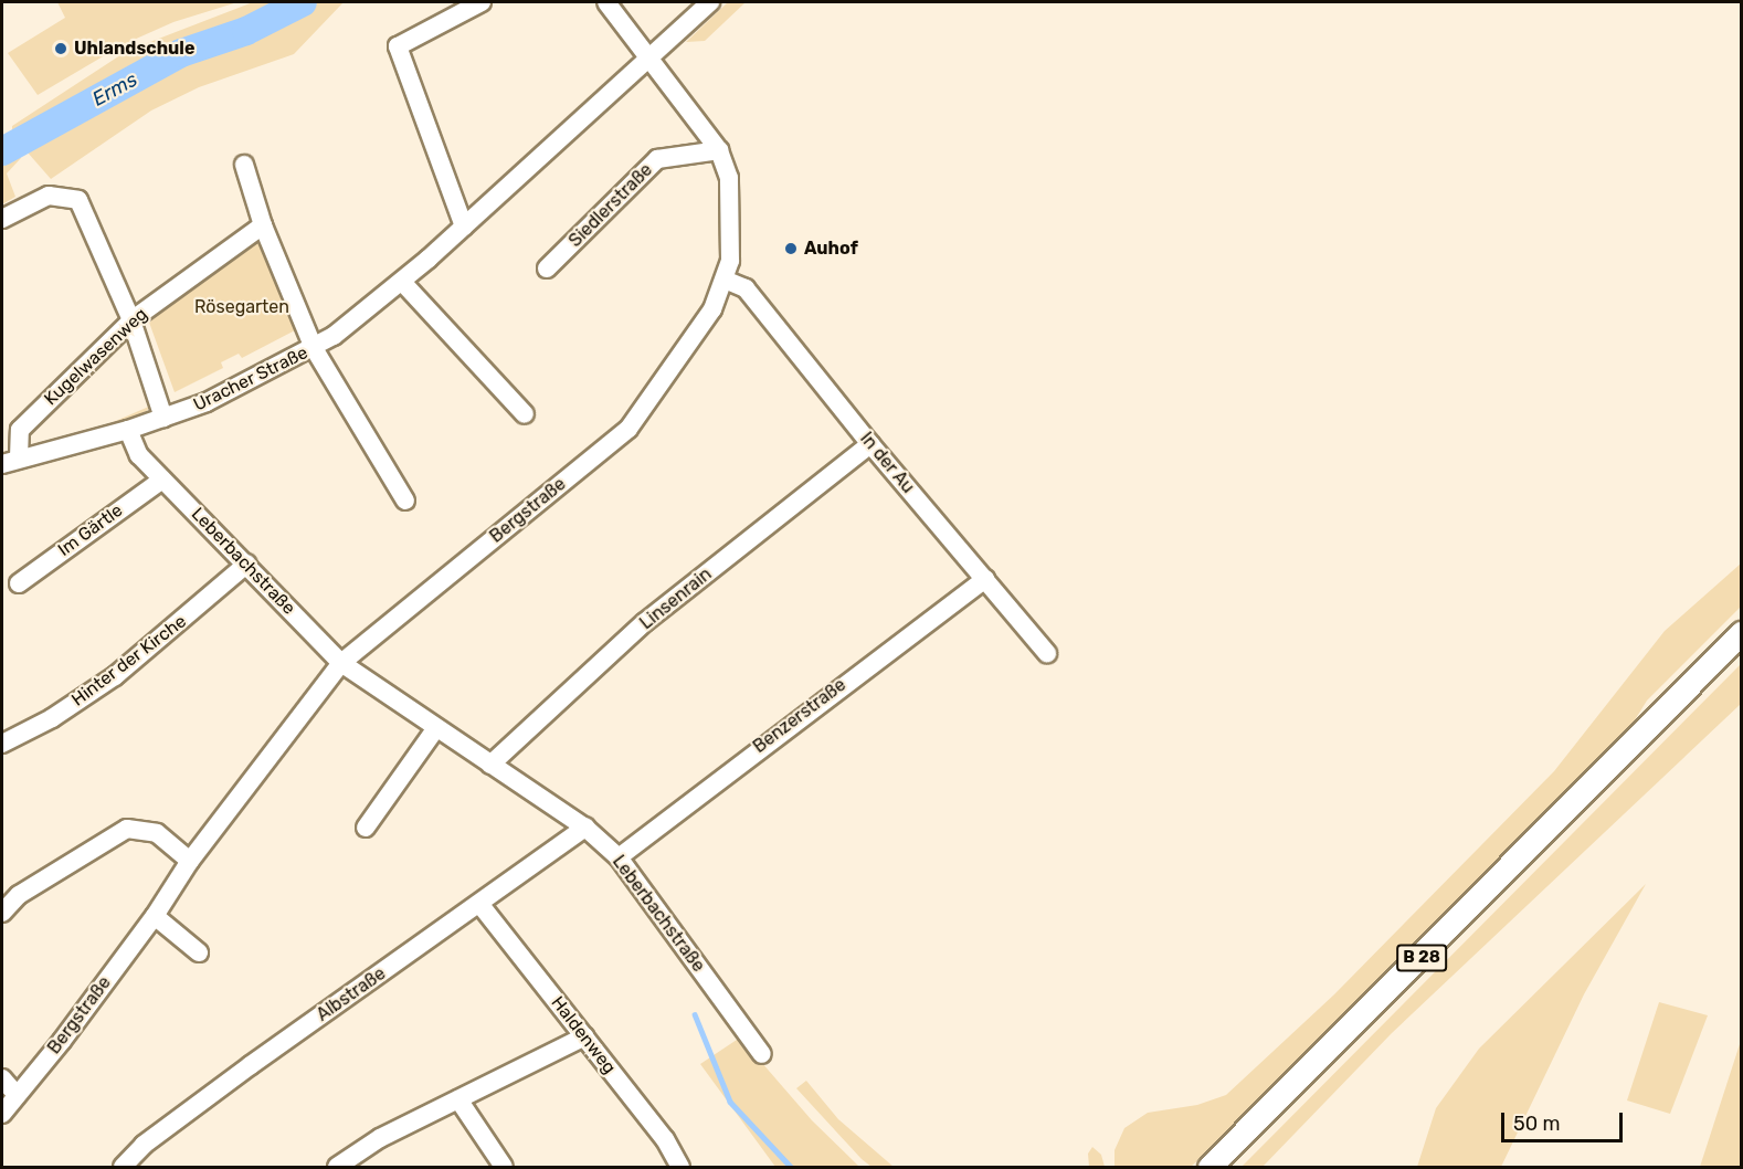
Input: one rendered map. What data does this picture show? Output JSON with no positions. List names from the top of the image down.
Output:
{
  "streets": {
    "main road": ["B 28"],
    "street": [
      "Siedlerstraße",
      "Kugelwasenweg",
      "Uracher Straße",
      "In der Au",
      "Bergstraße",
      "Im Gärtle",
      "Leberbachstraße",
      "Linsenrain",
      "Hinter der Kirche",
      "Benzerstraße",
      "Albstraße",
      "Haldenweg"
    ]
  },
  "crossings": [
    ["Siedlerstraße", "Bergstraße"],
    ["Kugelwasenweg", "Uracher Straße"],
    ["Uracher Straße", "Bergstraße"],
    ["Uracher Straße", "Leberbachstraße"],
    ["In der Au", "Bergstraße"],
    ["In der Au", "Linsenrain"],
    ["In der Au", "Benzerstraße"],
    ["Bergstraße", "Leberbachstraße"],
    ["Im Gärtle", "Leberbachstraße"],
    ["Leberbachstraße", "Linsenrain"],
    ["Leberbachstraße", "Hinter der Kirche"],
    ["Leberbachstraße", "Benzerstraße"],
    ["Leberbachstraße", "Albstraße"],
    ["Albstraße", "Haldenweg"]
  ],
  "water": ["Erms"],
  "parks": ["Rösegarten"],
  "places": ["Uhlandschule", "Auhof"],
  "scale_bar": "50 m"
}
